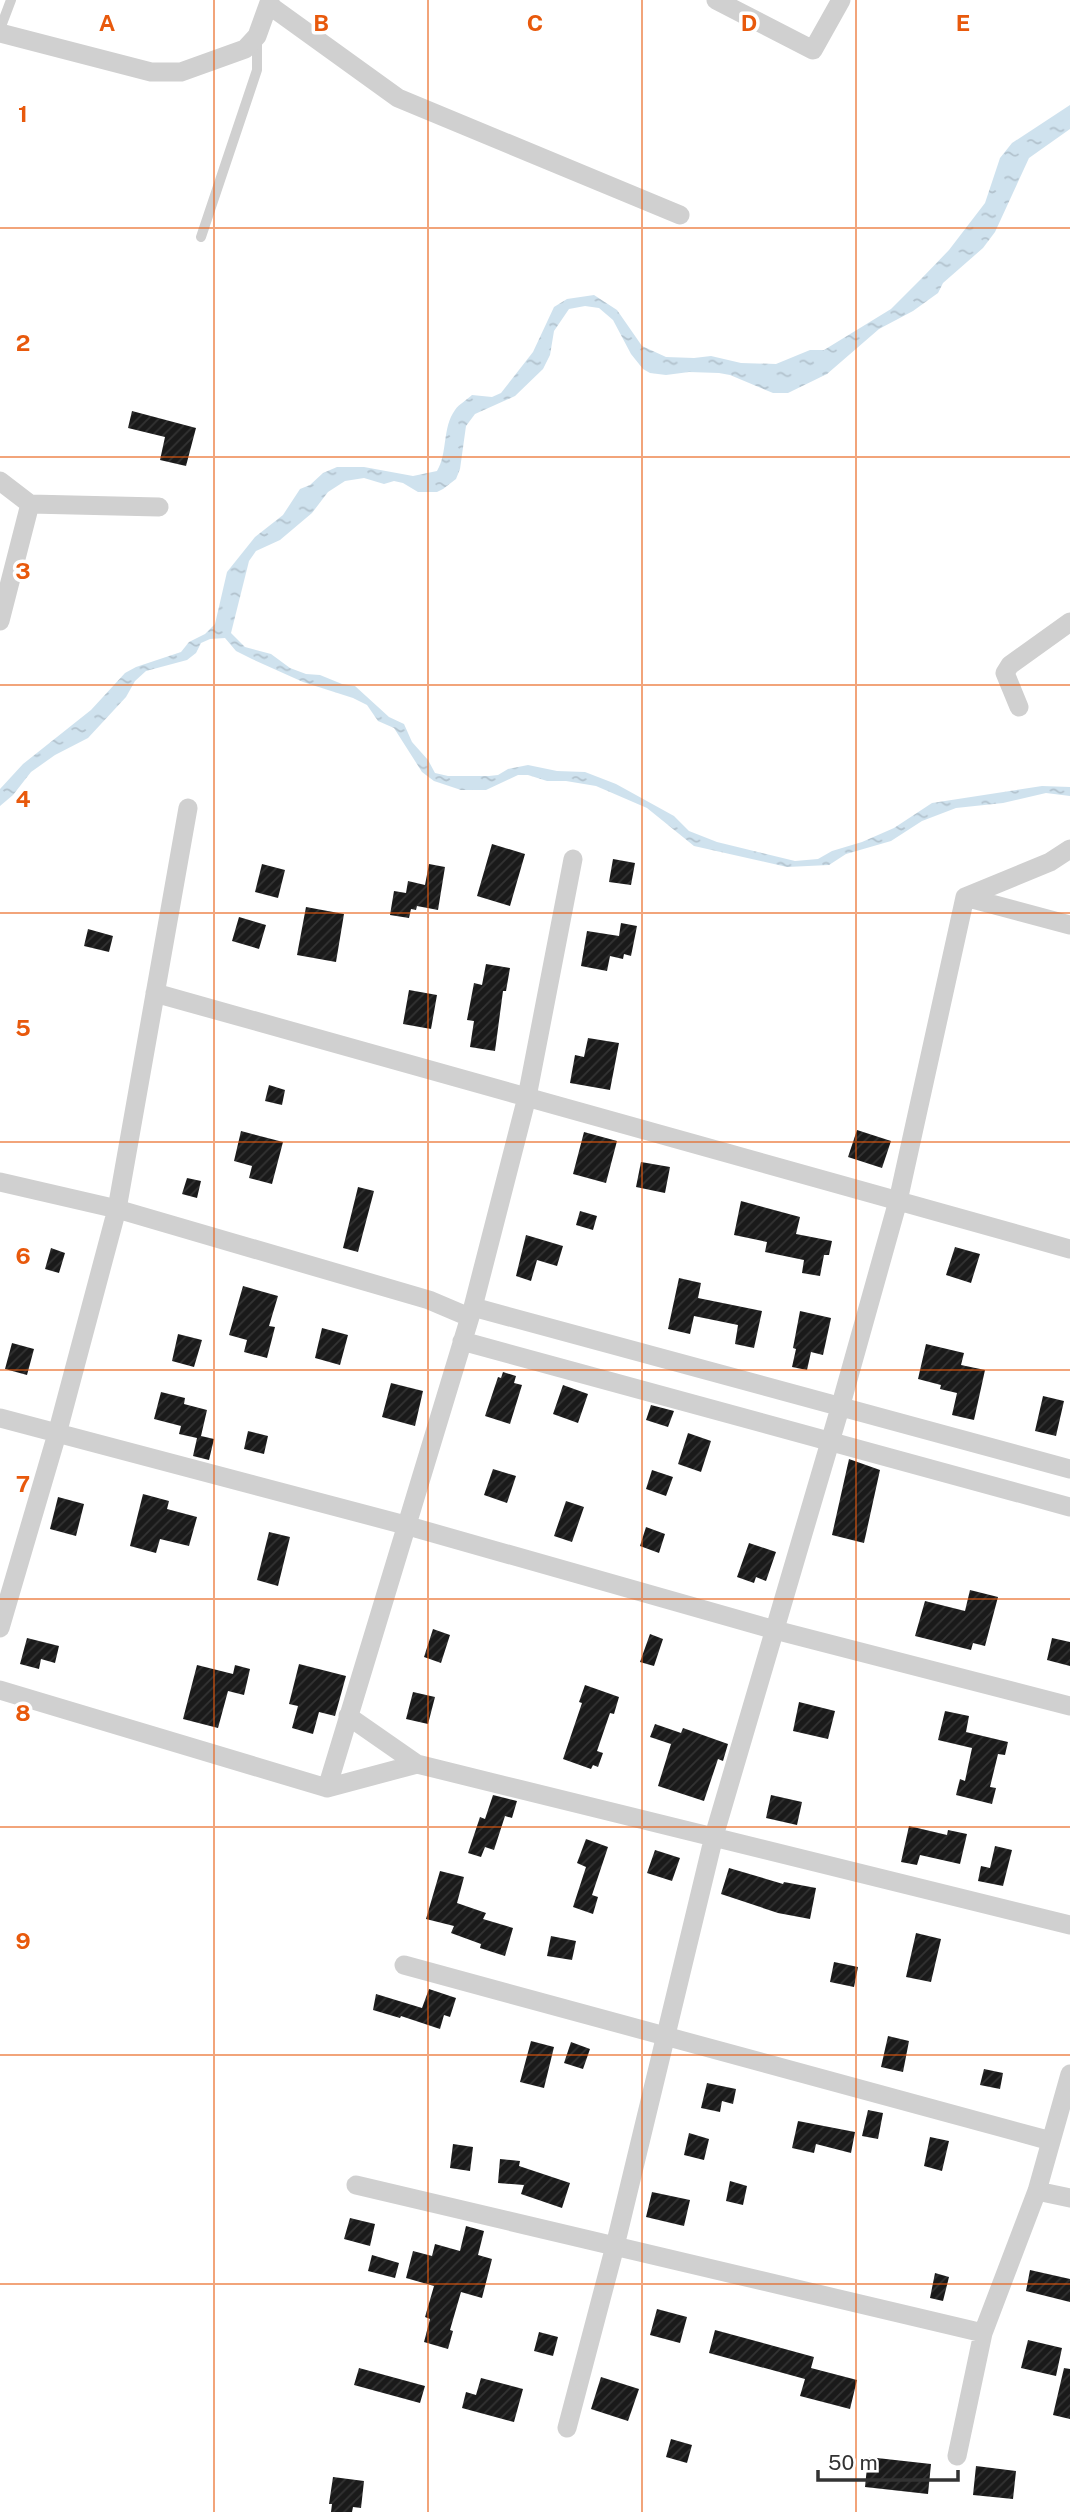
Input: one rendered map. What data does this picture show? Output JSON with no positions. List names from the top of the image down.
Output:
{
  "scale_bar": "50 m",
  "grid": {
    "columns": [
      "A",
      "B",
      "C",
      "D",
      "E"
    ],
    "rows": [
      "1",
      "2",
      "3",
      "4",
      "5",
      "6",
      "7",
      "8",
      "9"
    ]
  }
}
